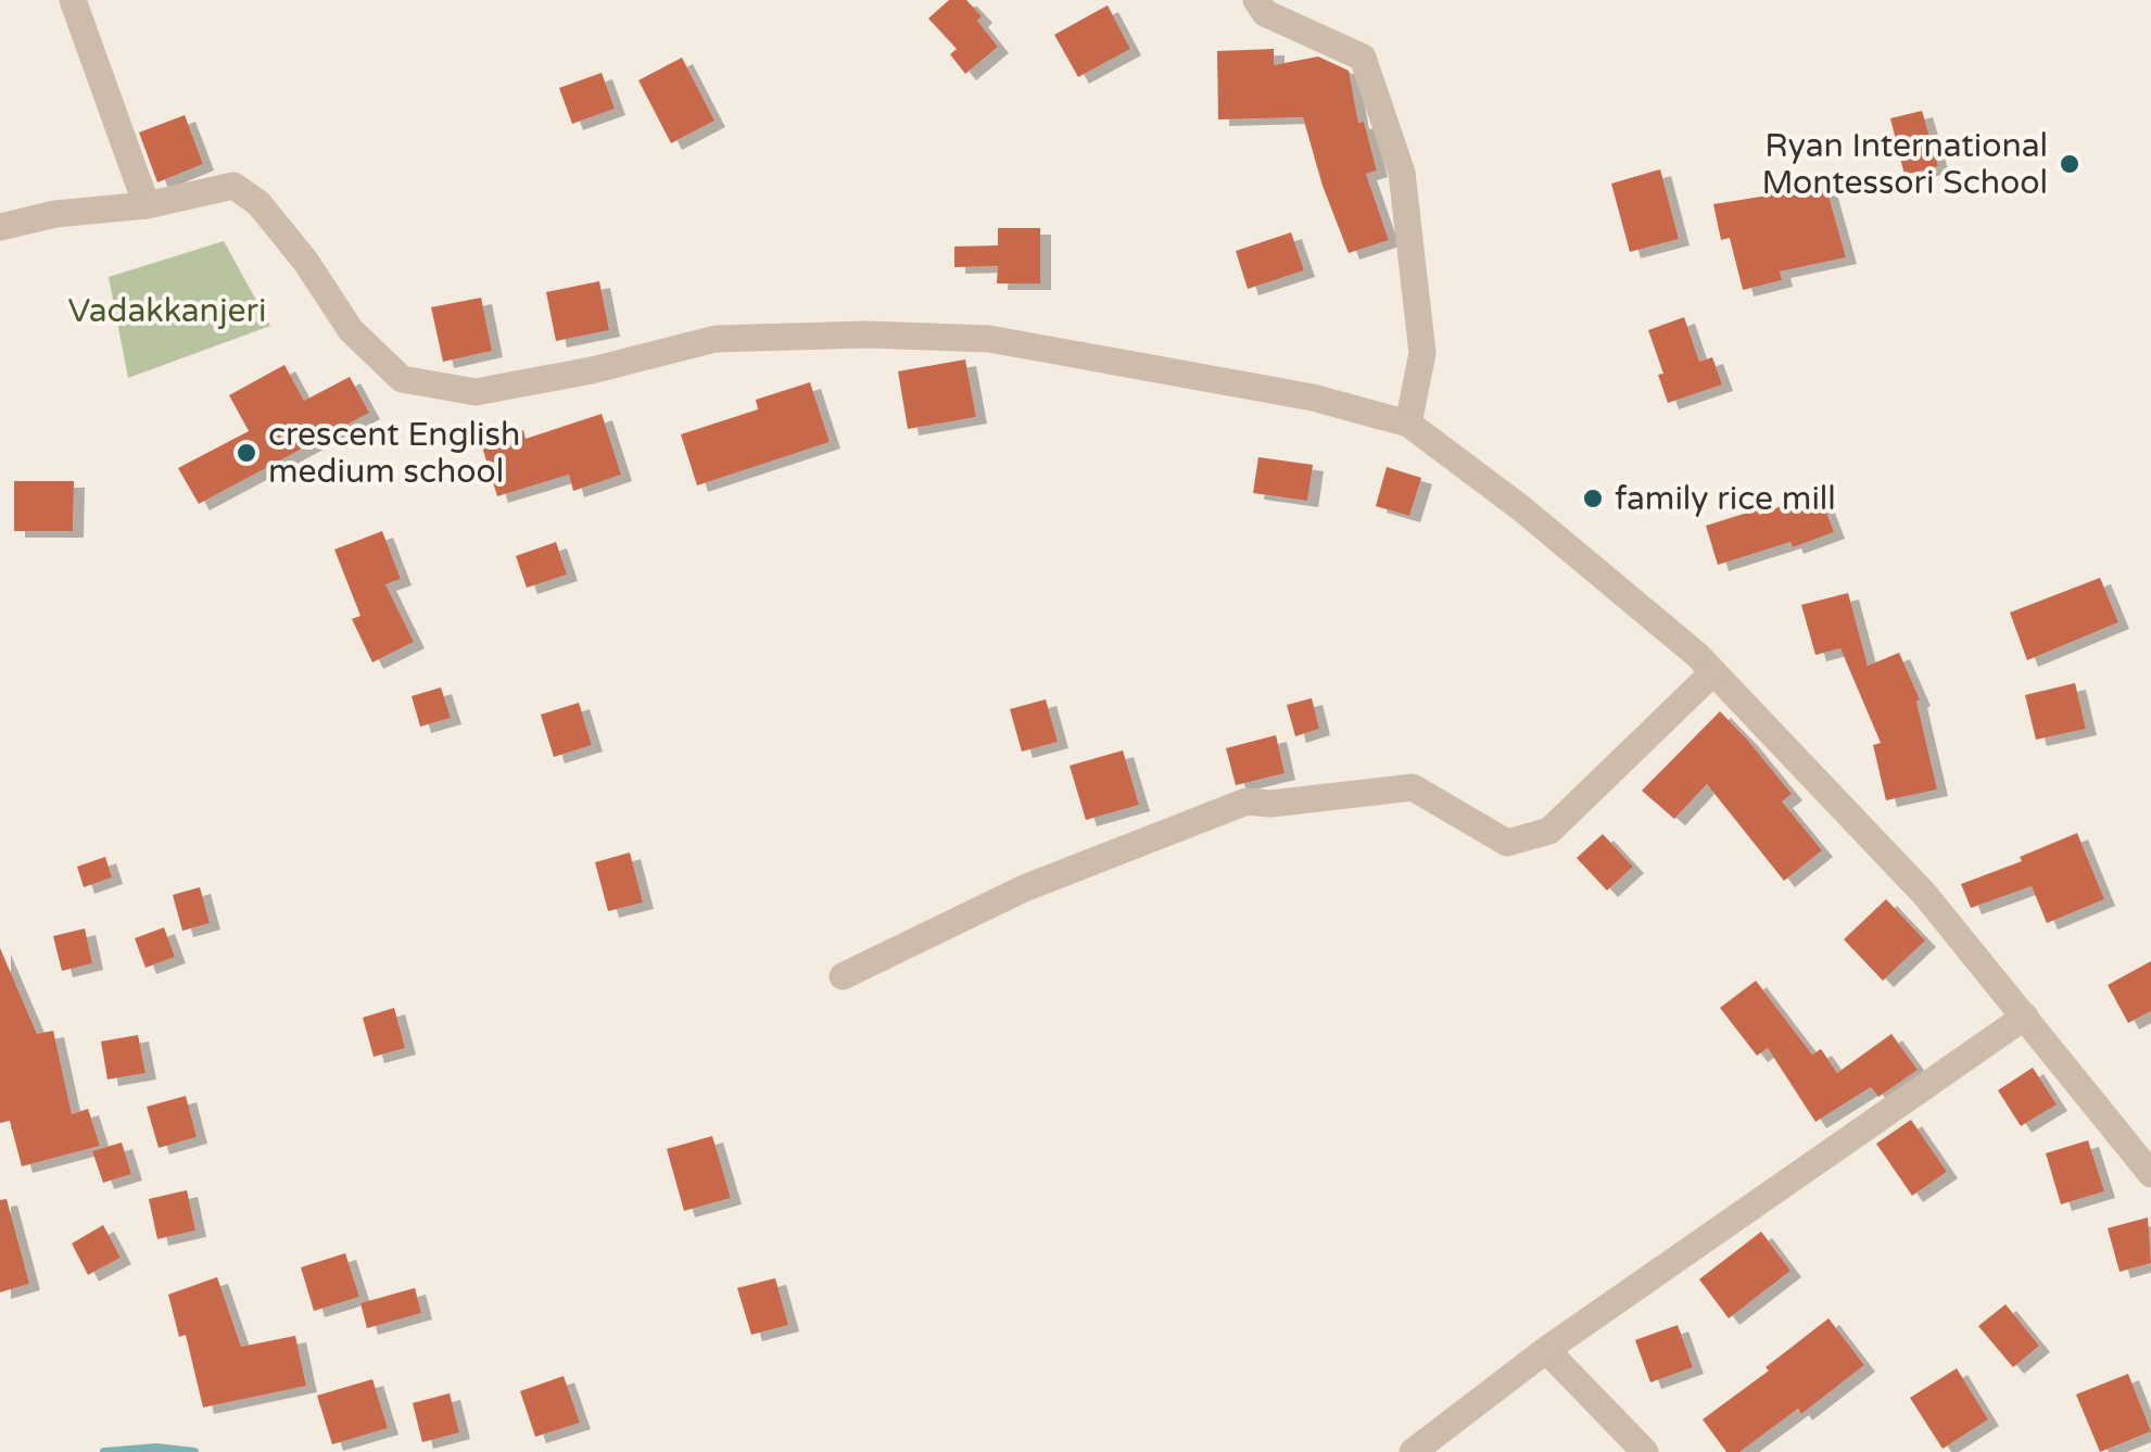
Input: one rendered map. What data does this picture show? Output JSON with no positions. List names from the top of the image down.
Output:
{
  "parks": ["Vadakkanjeri"],
  "places": ["Ryan International Montessori School", "crescent English medium school", "family rice mill"]
}
